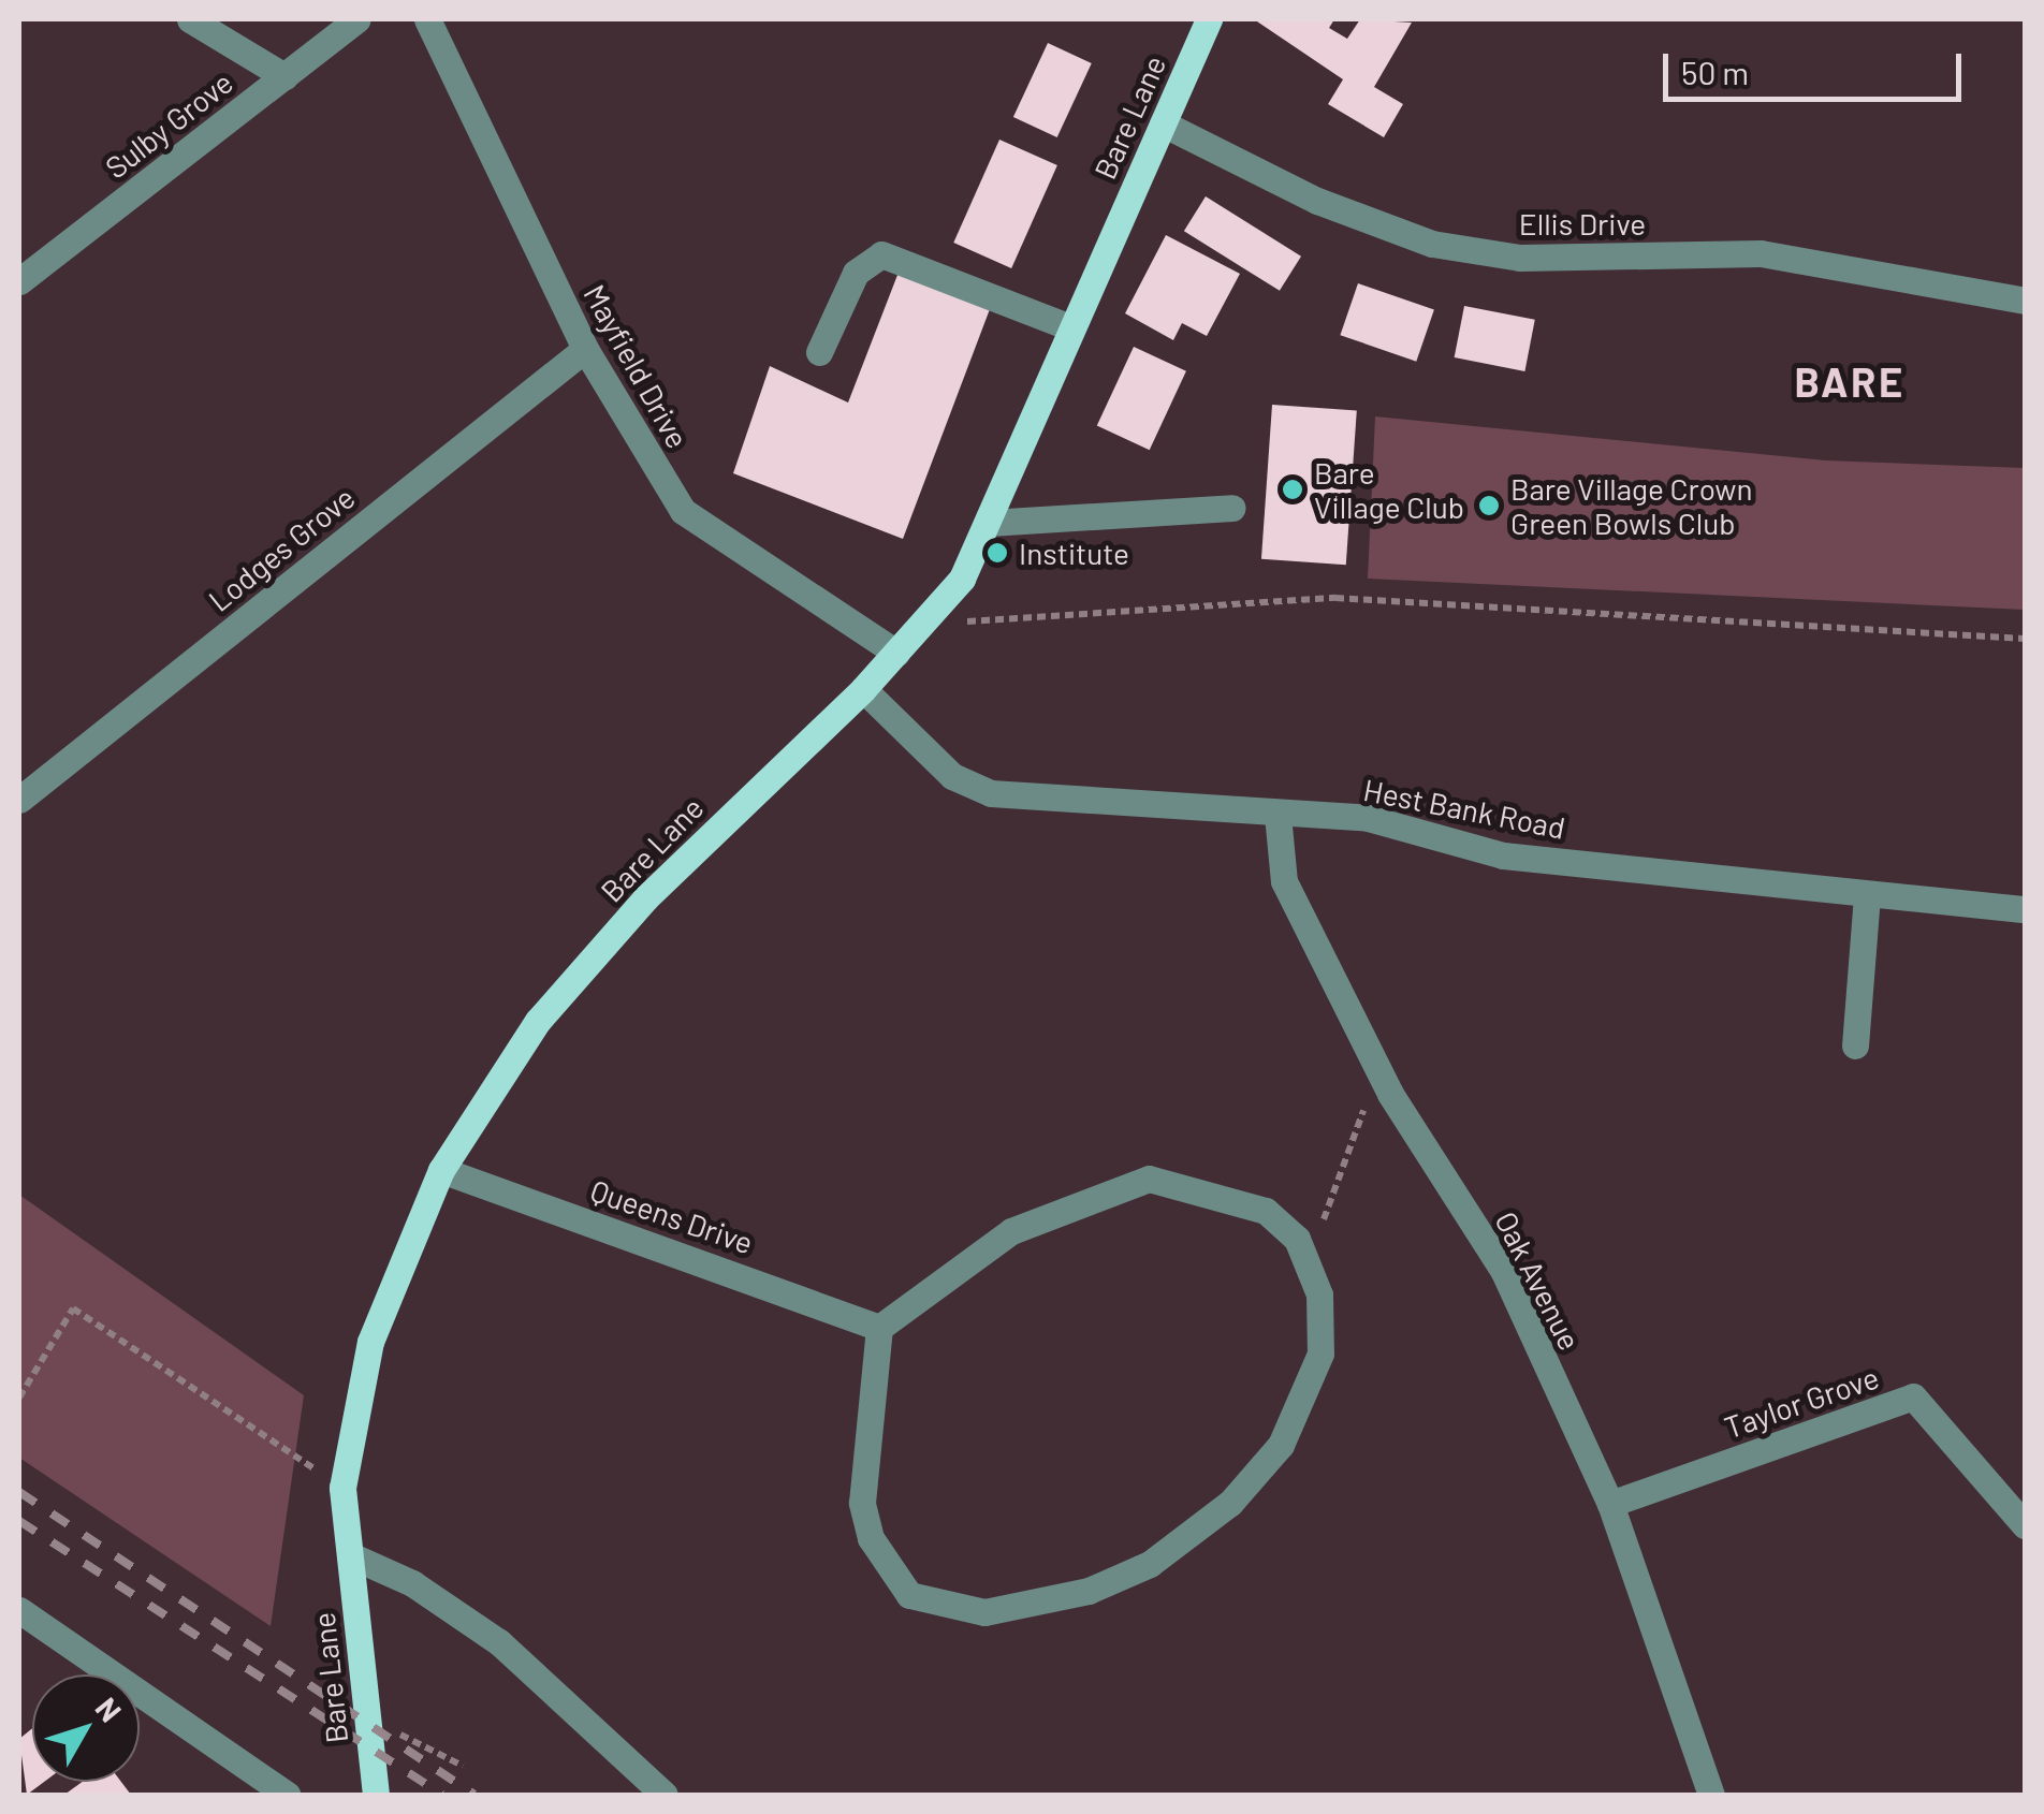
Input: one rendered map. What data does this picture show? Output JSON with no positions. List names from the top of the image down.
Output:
{
  "streets": {
    "main road": ["Bare Lane"],
    "street": [
      "Sulby Grove",
      "Ellis Drive",
      "Mayfield Drive",
      "Lodges Grove",
      "Hest Bank Road",
      "Queens Drive",
      "Oak Avenue",
      "Taylor Grove"
    ]
  },
  "crossings": [
    ["Bare Lane", "Ellis Drive"],
    ["Bare Lane", "Mayfield Drive"],
    ["Bare Lane", "Hest Bank Road"],
    ["Bare Lane", "Queens Drive"],
    ["Mayfield Drive", "Lodges Grove"],
    ["Hest Bank Road", "Oak Avenue"],
    ["Oak Avenue", "Taylor Grove"]
  ],
  "districts": ["BARE"],
  "places": ["Bare Village Club", "Bare Village Crown Green Bowls Club", "Institute"],
  "scale_bar": "50 m",
  "north": "top right"
}
